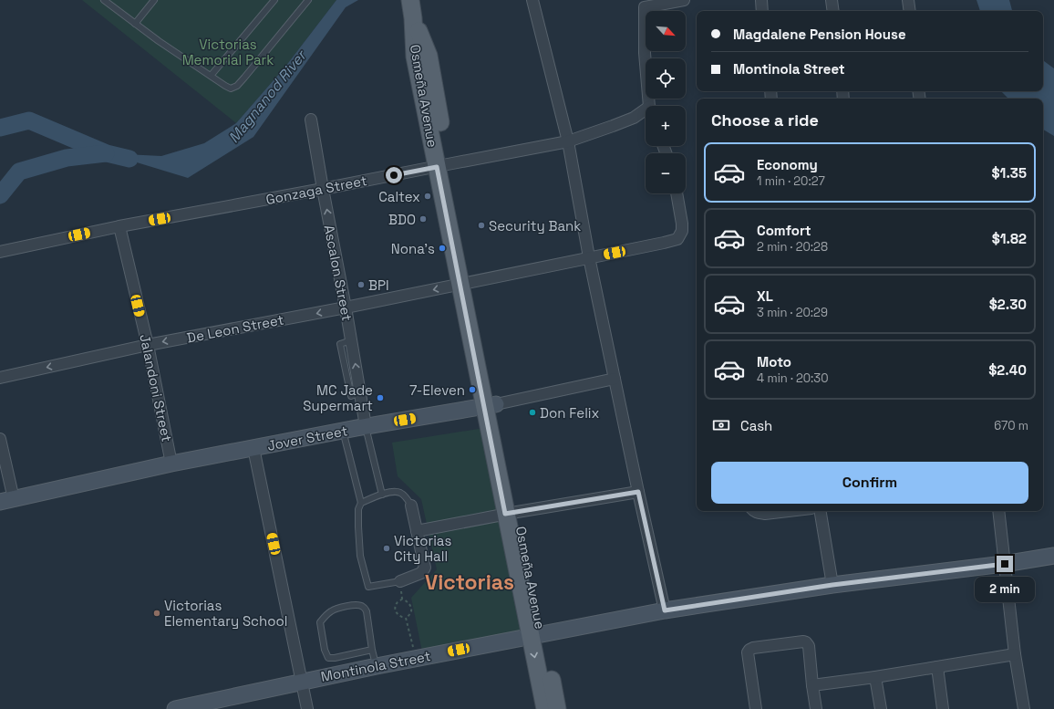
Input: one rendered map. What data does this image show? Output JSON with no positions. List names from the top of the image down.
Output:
{
  "streets": {
    "main road": ["Osmeña Avenue"],
    "street": [
      "Gonzaga Street",
      "Ascalon Street",
      "De Leon Street",
      "Jalandoni Street",
      "Jover Street",
      "Montinola Street"
    ]
  },
  "crossings": [
    ["Osmeña Avenue", "Gonzaga Street"],
    ["Osmeña Avenue", "De Leon Street"],
    ["Osmeña Avenue", "Jover Street"],
    ["Osmeña Avenue", "Montinola Street"],
    ["Gonzaga Street", "Ascalon Street"],
    ["Gonzaga Street", "Jalandoni Street"],
    ["Ascalon Street", "De Leon Street"],
    ["Ascalon Street", "Jover Street"],
    ["De Leon Street", "Jalandoni Street"],
    ["Jalandoni Street", "Jover Street"]
  ],
  "one_way": ["Ascalon Street", "De Leon Street"],
  "districts": ["Victorias"],
  "water": ["Magnanod River"],
  "parks": ["Victorias Memorial Park"],
  "places": [
    "Caltex",
    "BDO",
    "Security Bank",
    "Nona's",
    "BPI",
    "7-Eleven",
    "MC Jade Supermart",
    "Don Felix",
    "Victorias City Hall",
    "Victorias Elementary School"
  ],
  "north": "bottom right",
  "page": {
    "map_buttons": ["+", "−"],
    "banner": ["Magdalene Pension House", "Montinola Street"],
    "heading": "Choose a ride",
    "list": [
      {
        "name": "Economy",
        "note": "1 min · 20:27",
        "value": "$1.35"
      },
      {
        "name": "Comfort",
        "note": "2 min · 20:28",
        "value": "$1.82"
      },
      {
        "name": "XL",
        "note": "3 min · 20:29",
        "value": "$2.30"
      },
      {
        "name": "Moto",
        "note": "4 min · 20:30",
        "value": "$2.40"
      }
    ],
    "pay": ["Cash", "670 m"],
    "buttons": "Confirm",
    "bubble": "2 min"
  }
}
